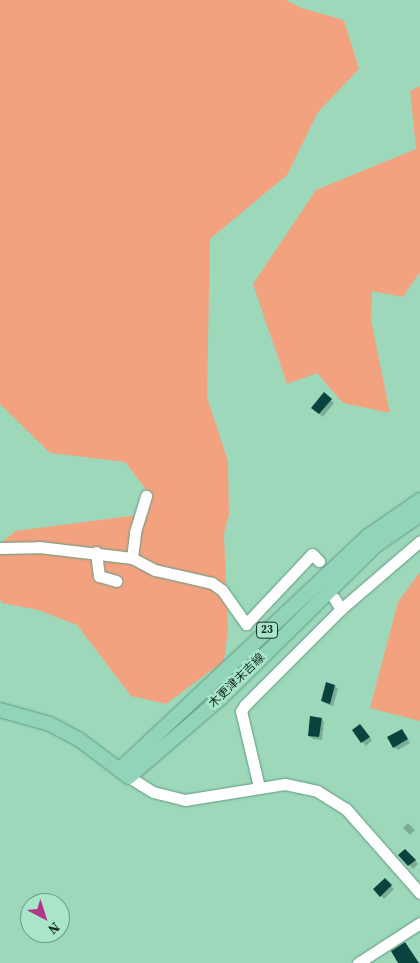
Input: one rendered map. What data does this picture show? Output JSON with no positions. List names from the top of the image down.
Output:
{
  "streets": {
    "main road": ["23", "木更津末吉線"]
  },
  "north": "bottom right"
}
